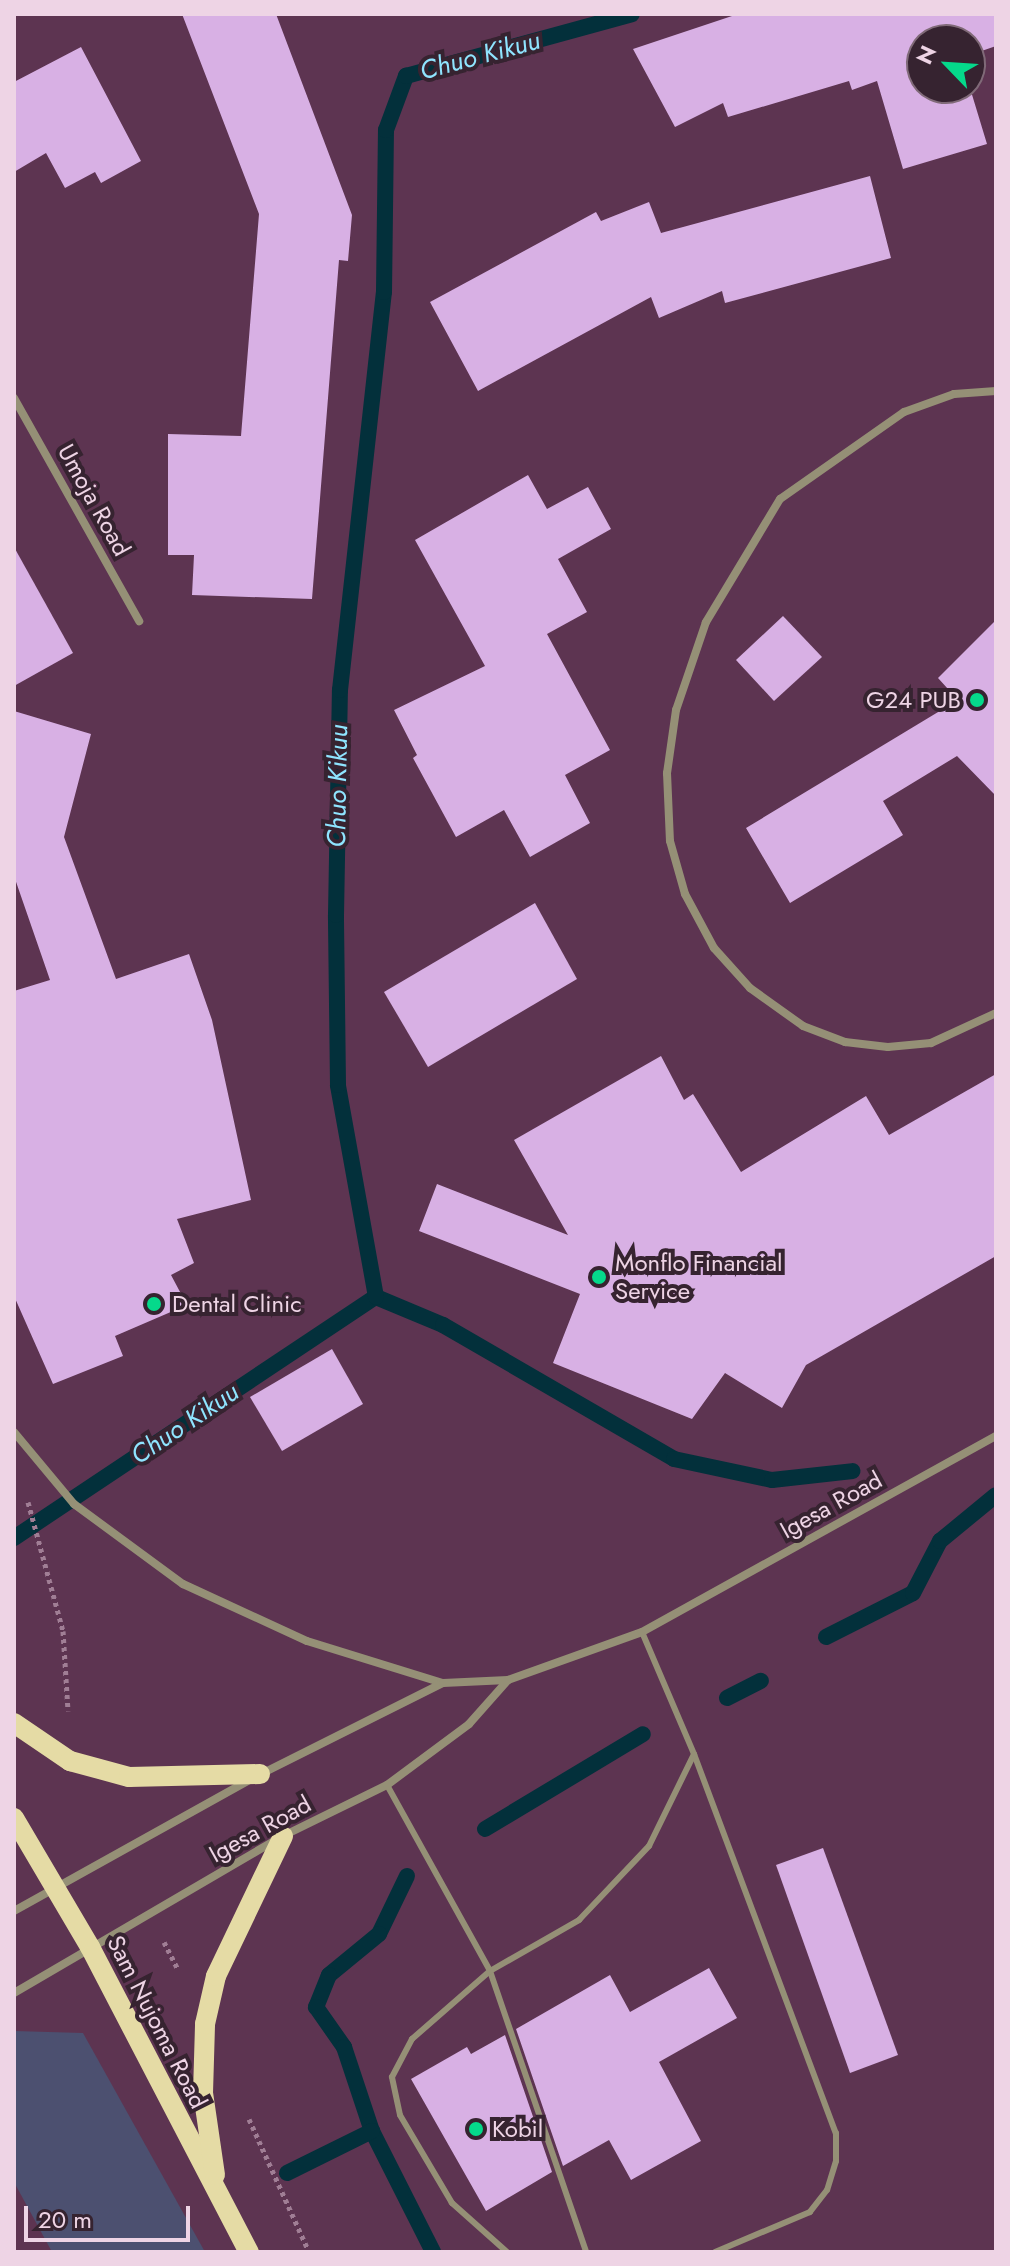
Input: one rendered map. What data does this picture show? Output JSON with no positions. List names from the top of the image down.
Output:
{
  "streets": {
    "main road": ["Sam Nujoma Road"],
    "street": ["Umoja Road", "Igesa Road"]
  },
  "crossings": [
    ["Igesa Road", "Sam Nujoma Road"]
  ],
  "water": ["Chuo Kikuu"],
  "places": [
    "G24 PUB",
    "Monflo Financial Service",
    "Dental Clinic",
    "Kobil"
  ],
  "scale_bar": "20 m",
  "north": "top left"
}
